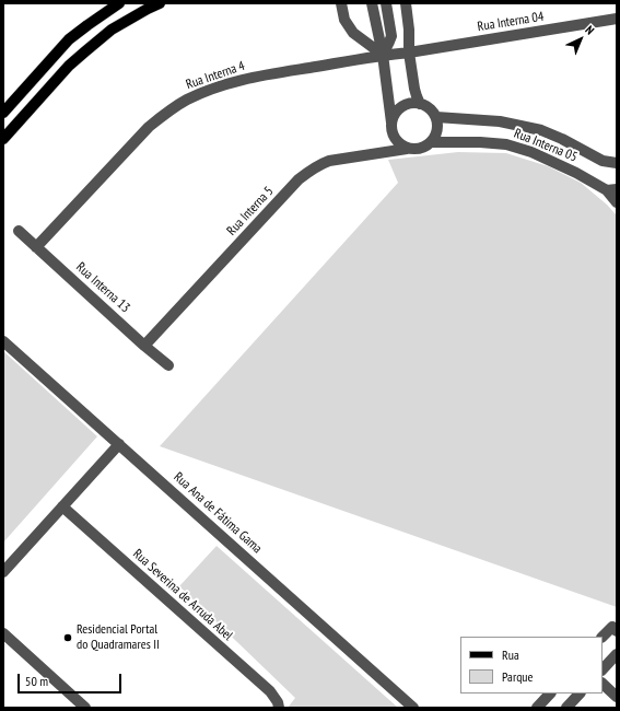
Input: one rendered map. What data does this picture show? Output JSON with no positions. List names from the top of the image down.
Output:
{
  "streets": {
    "street": [
      "Rua Interna 04",
      "Rua Interna 4",
      "Rua Interna 05",
      "Rua Interna 5",
      "Rua Interna 13",
      "Rua Ana de Fátima Gama",
      "Rua Severina de Arruda Abel"
    ]
  },
  "crossings": [
    ["Rua Interna 04", "Rua Interna 4"],
    ["Rua Interna 4", "Rua Interna 13"],
    ["Rua Interna 05", "Rua Interna 5"],
    ["Rua Interna 5", "Rua Interna 13"]
  ],
  "places": ["Residencial Portal do Quadramares II"],
  "legend": ["Rua", "Parque"],
  "scale_bar": "50 m",
  "north": "top right"
}
